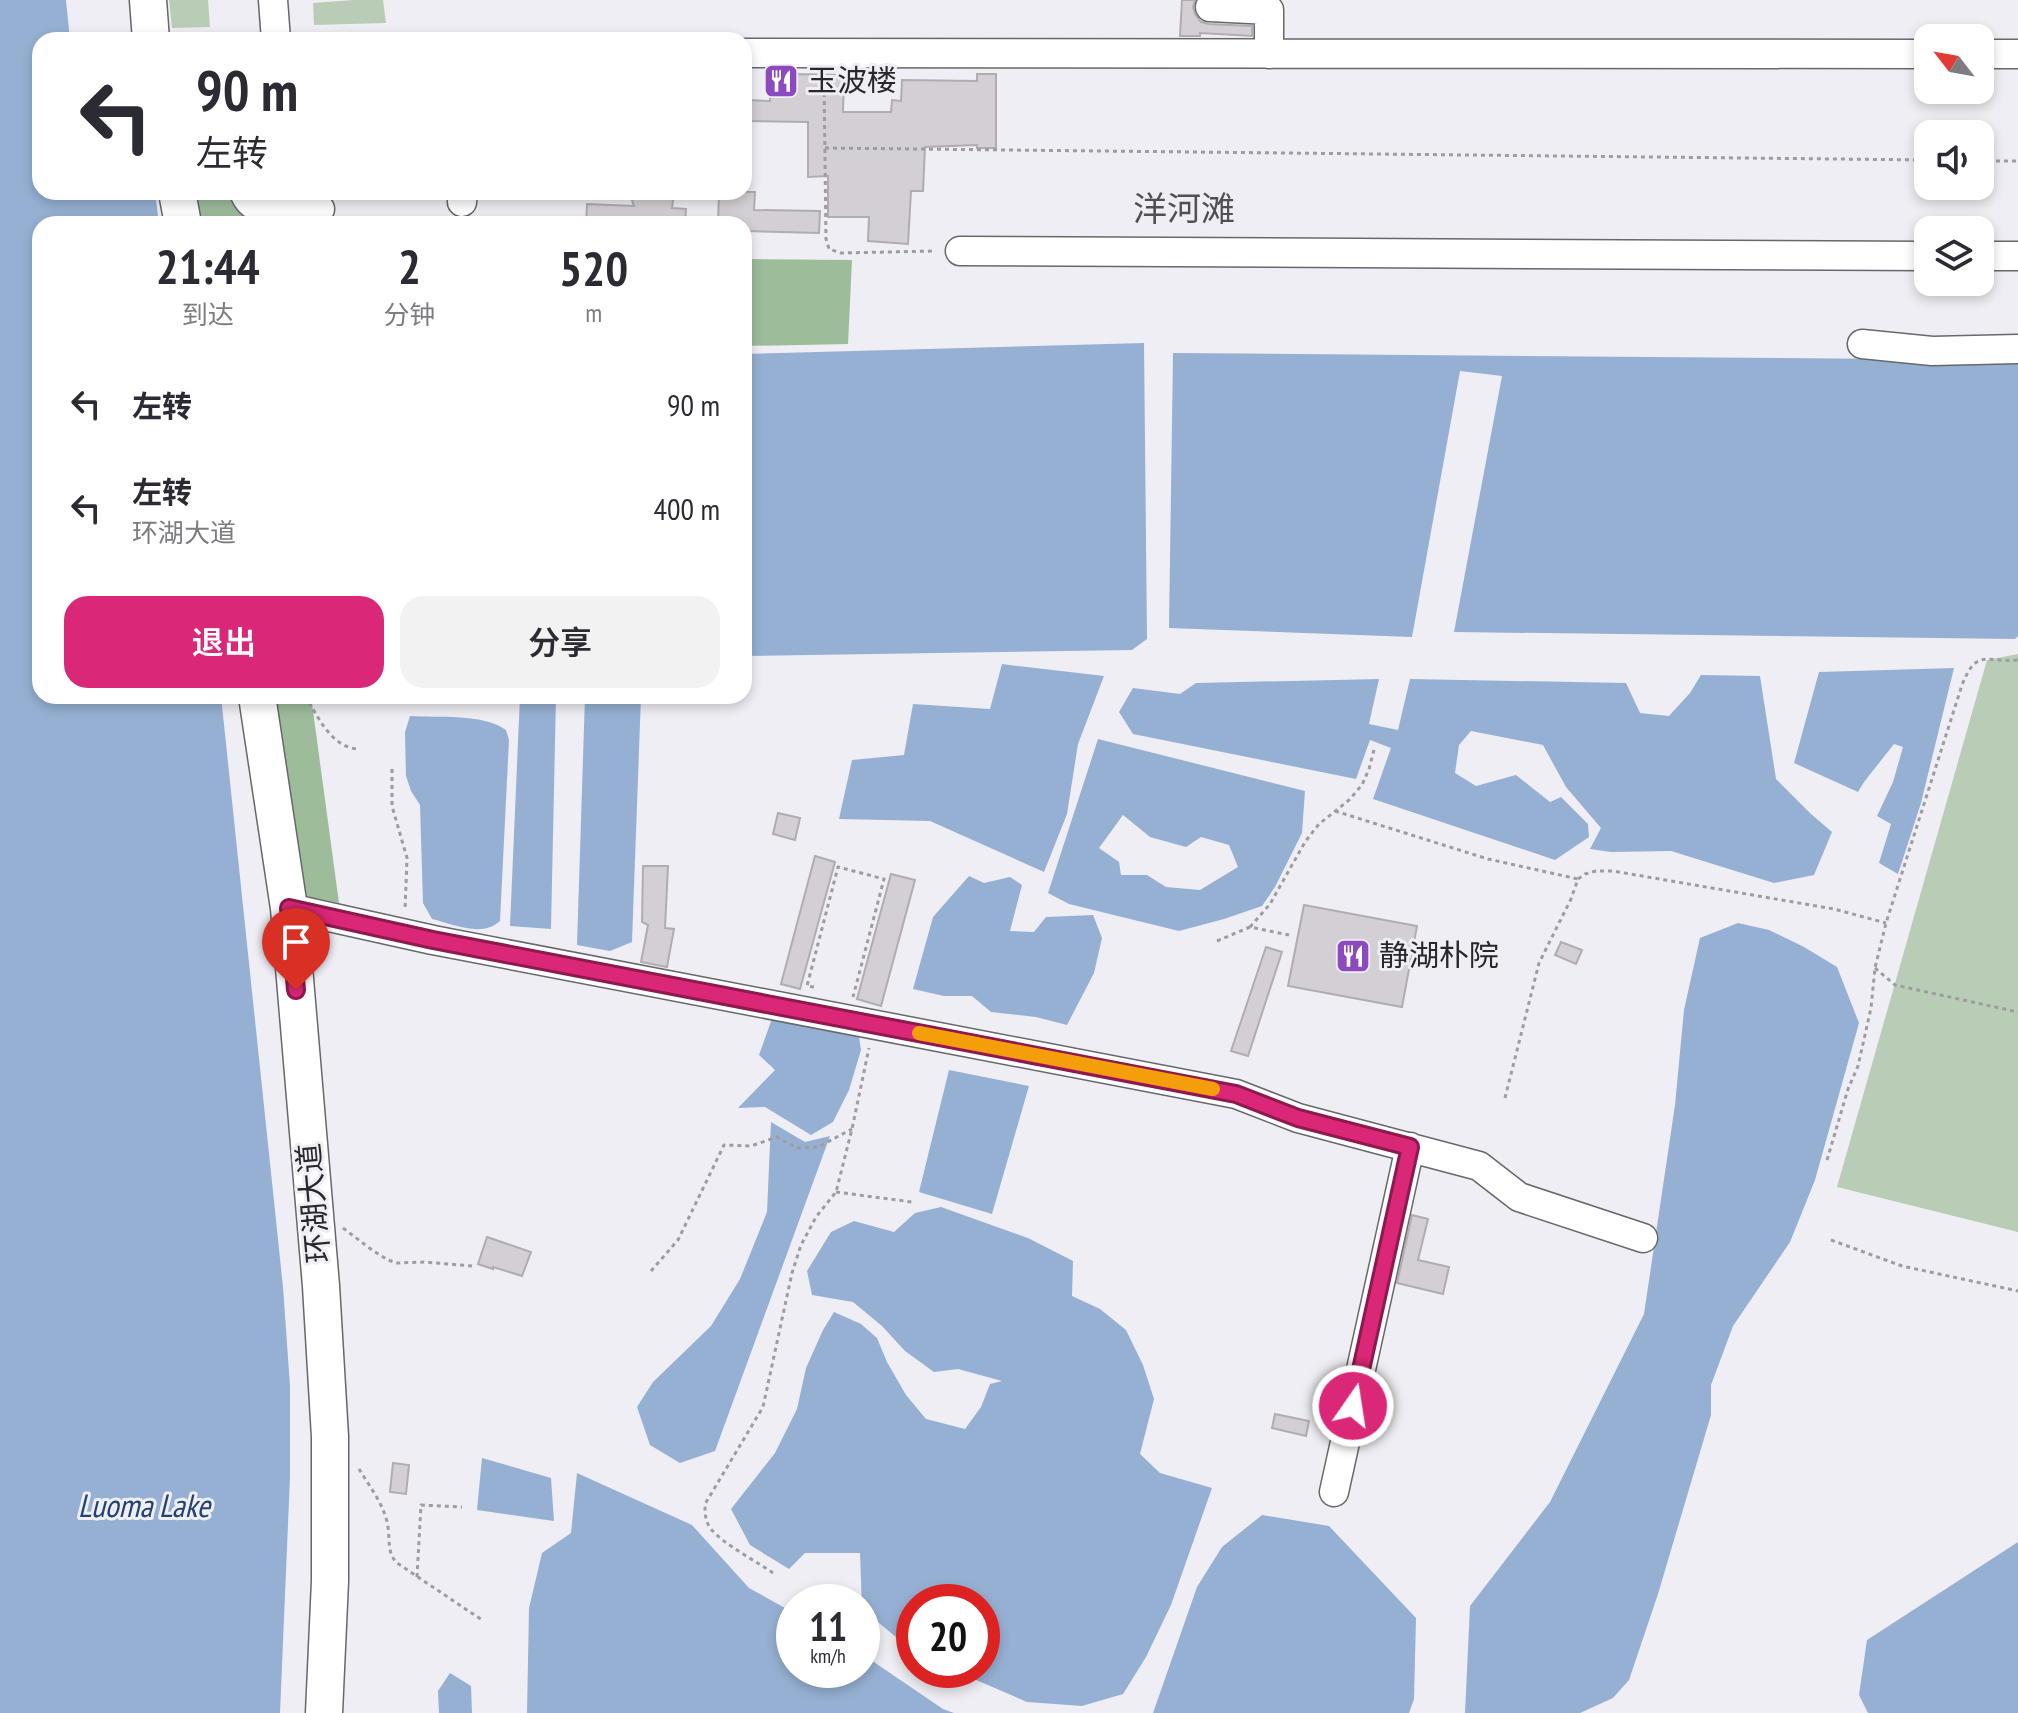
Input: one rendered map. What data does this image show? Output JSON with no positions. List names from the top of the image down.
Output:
{
  "streets": {
    "main road": ["环湖大道"]
  },
  "districts": ["洋河滩"],
  "water": ["Luoma Lake"],
  "places": {
    "restaurant": ["玉波楼", "静湖朴院"]
  },
  "north": "top left",
  "page": {
    "turn": ["90 m", "左转"],
    "eta": [
      "21:44",
      "到达",
      "2",
      "分钟",
      "520",
      "m"
    ],
    "list": [
      {
        "name": "左转",
        "value": "90 m"
      },
      {
        "name": "左转",
        "note": "环湖大道",
        "value": "400 m"
      }
    ],
    "buttons": ["退出", "分享"],
    "speed": "11 km/h",
    "limit": "20"
  }
}
